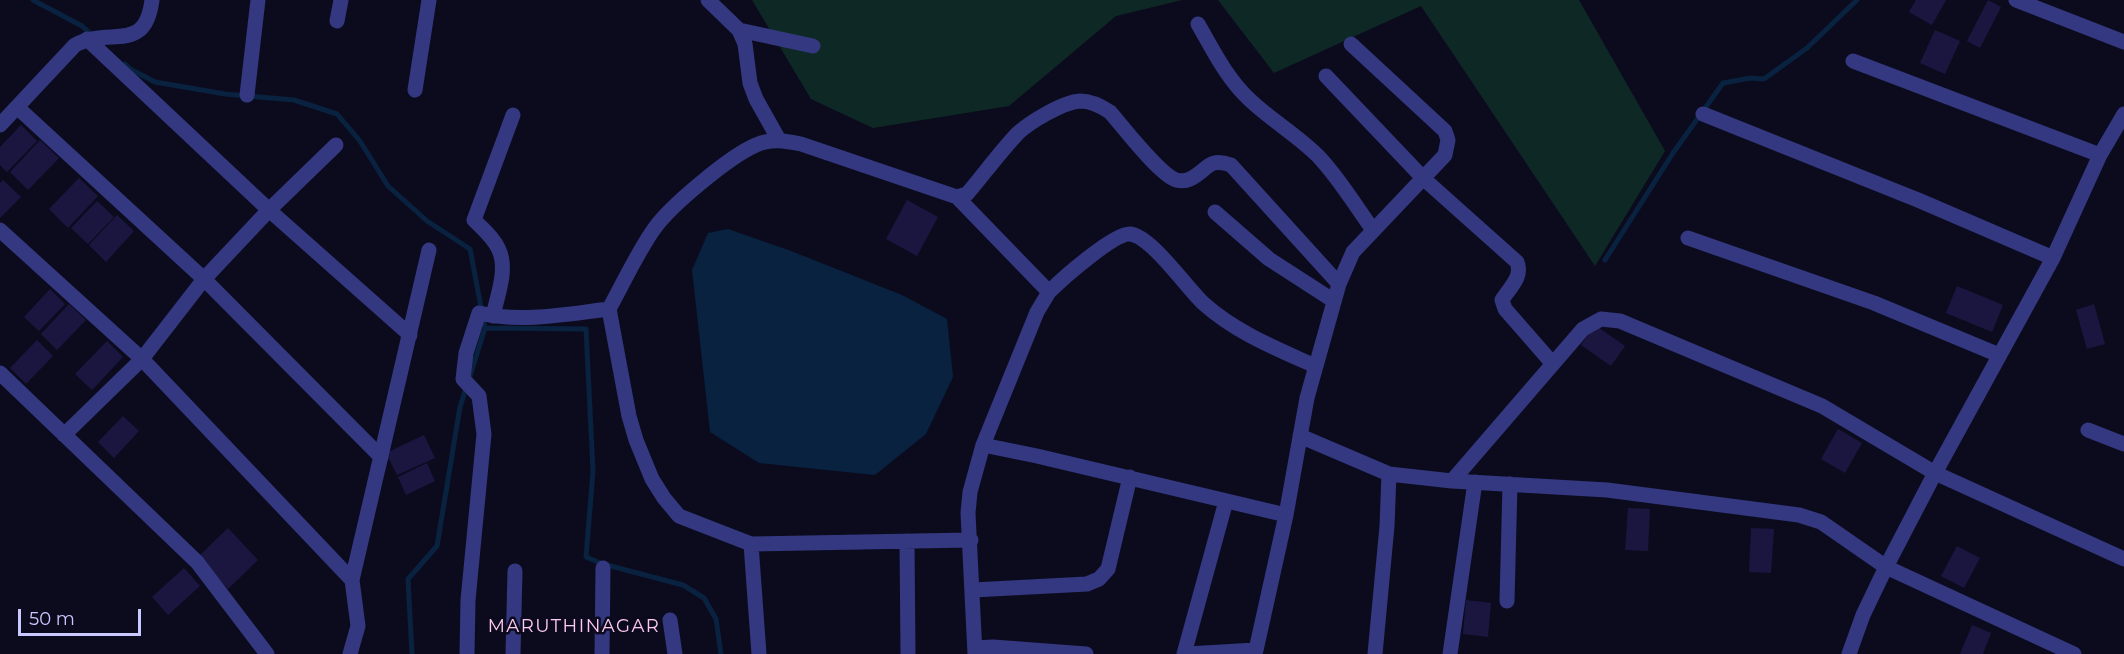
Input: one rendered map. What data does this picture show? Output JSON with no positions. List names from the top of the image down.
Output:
{
  "districts": ["MARUTHINAGAR"],
  "scale_bar": "50 m"
}
